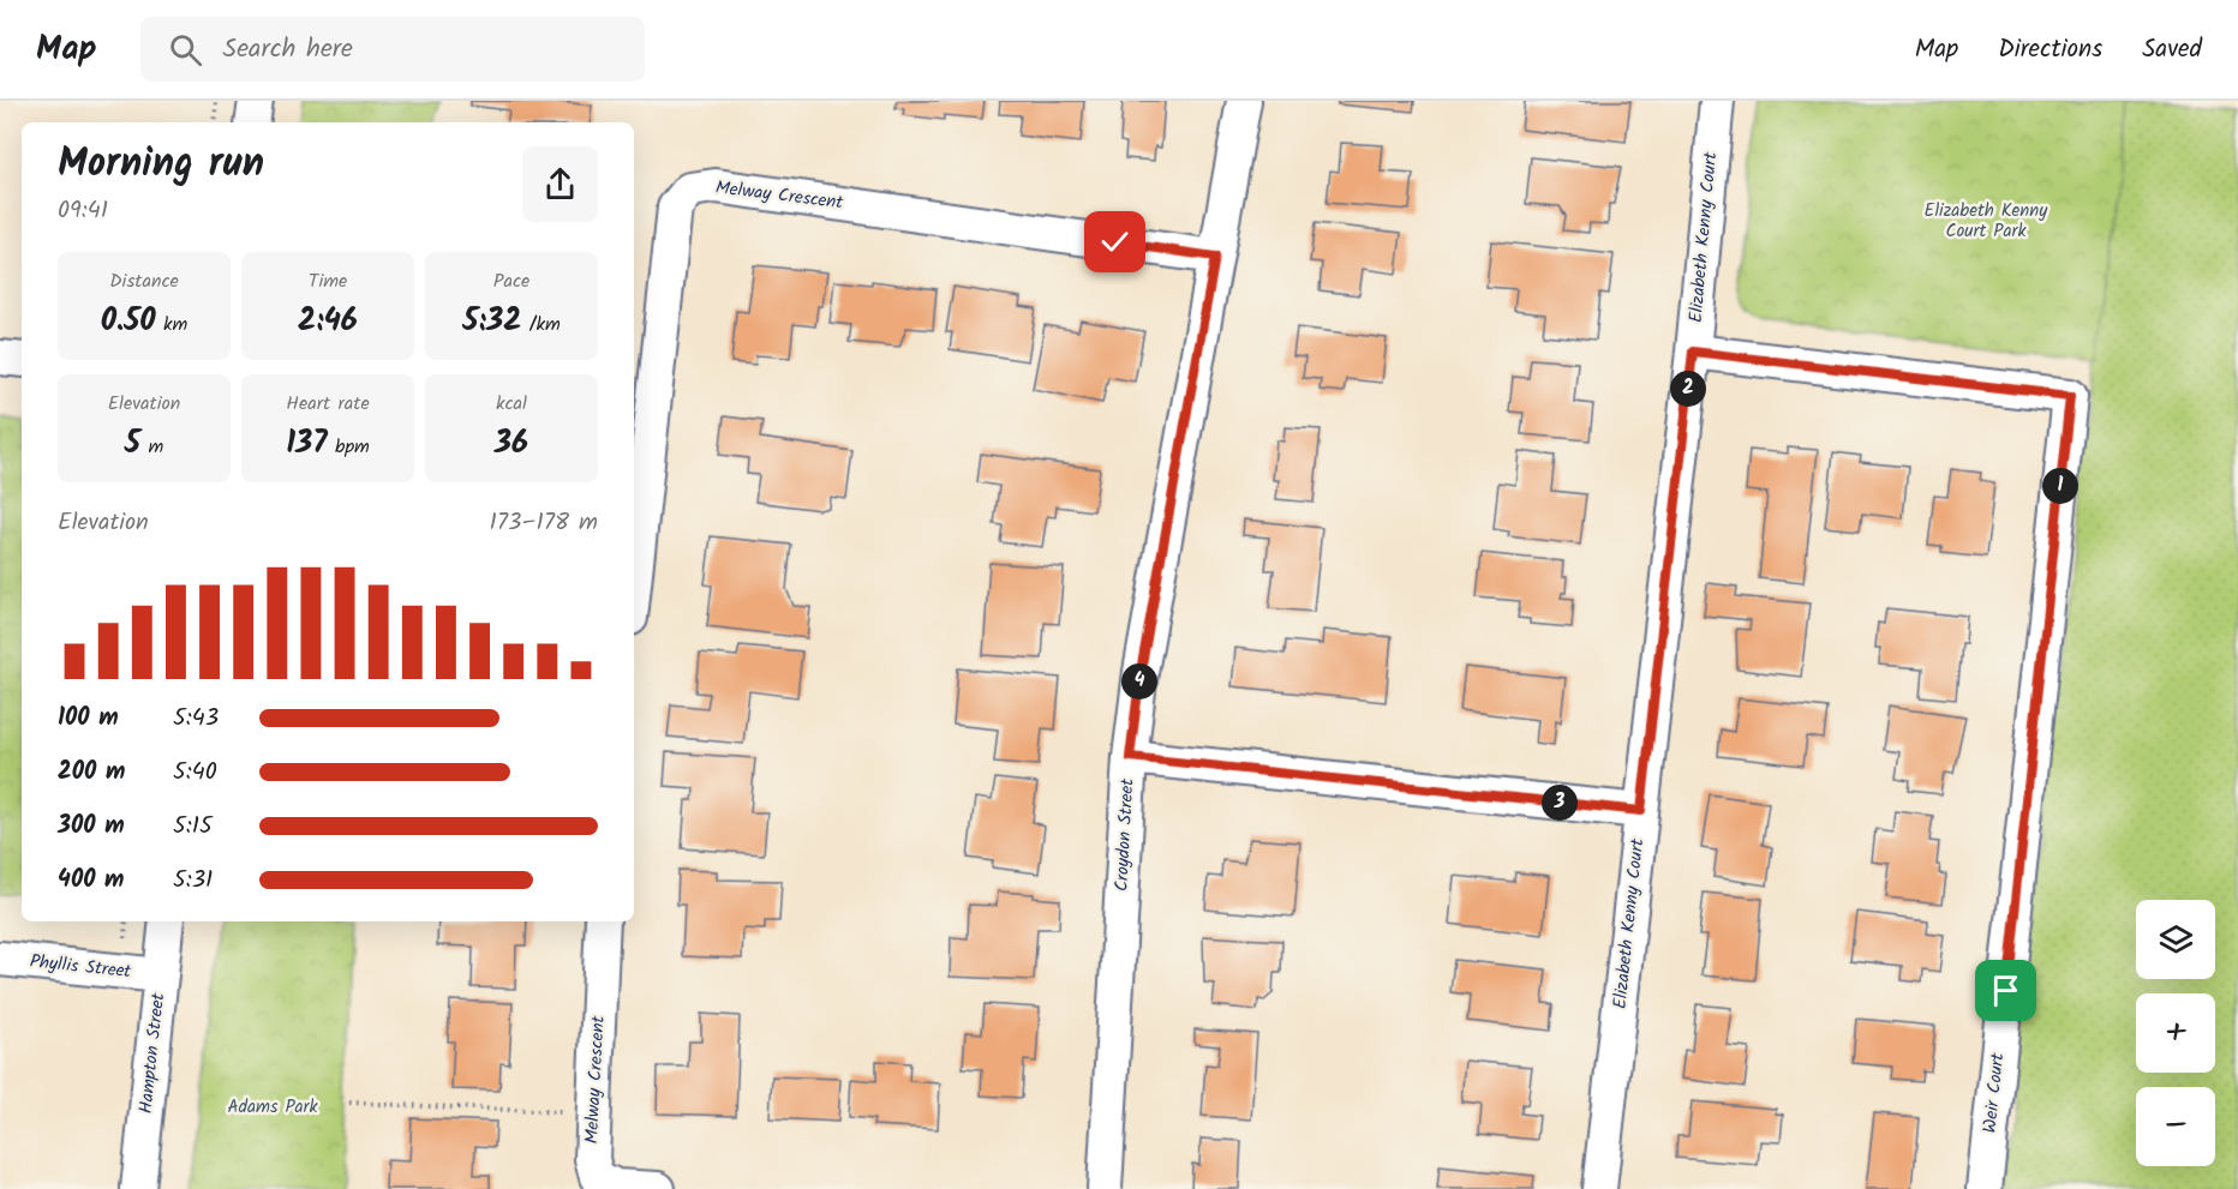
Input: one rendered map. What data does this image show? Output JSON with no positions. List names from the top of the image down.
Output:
{
  "streets": {
    "street": [
      "Melway Crescent",
      "Elizabeth Kenny Court",
      "Croydon Street",
      "Phyllis Street",
      "Hampton Street",
      "Weir Court"
    ]
  },
  "crossings": [
    ["Melway Crescent", "Croydon Street"],
    ["Elizabeth Kenny Court", "Weir Court"],
    ["Phyllis Street", "Hampton Street"]
  ],
  "parks": ["Elizabeth Kenny Court Park", "Adams Park"],
  "page": {
    "header": "Map",
    "search": "Search here",
    "nav": ["Map", "Directions", "Saved"],
    "heading": ["Morning run", "09:41"],
    "stats": [
      ["Distance", "0.50 km"],
      ["Time", "2:46"],
      ["Pace", "5:32 /km"],
      ["Elevation", "5 m"],
      ["Heart rate", "137 bpm"],
      ["kcal", "36"]
    ],
    "pins": [
      "2",
      "1",
      "4",
      "3"
    ],
    "chart": ["Elevation", "173–178 m"],
    "list": [
      {
        "name": "100 m",
        "note": "5:43"
      },
      {
        "name": "200 m",
        "note": "5:40"
      },
      {
        "name": "300 m",
        "note": "5:15"
      },
      {
        "name": "400 m",
        "note": "5:31"
      }
    ],
    "map_buttons": ["+", "−"]
  }
}
